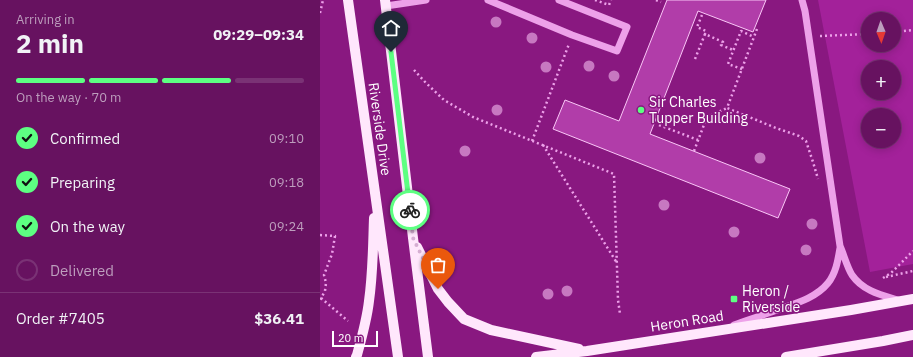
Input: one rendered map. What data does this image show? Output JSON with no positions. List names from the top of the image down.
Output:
{
  "streets": {
    "main road": ["Riverside Drive", "Heron Road"]
  },
  "places": {
    "other": ["Sir Charles Tupper Building"],
    "transit": ["Heron / Riverside"]
  },
  "scale_bar": "20 m",
  "north": "bottom",
  "page": {
    "heading": ["2 min", "Arriving in", "09:29–09:34"],
    "panel": ["Order #7405", "$36.41"],
    "map_buttons": ["+", "−"],
    "bar": "On the way · 70 m",
    "list": [
      ["Confirmed", "09:10"],
      ["Preparing", "09:18"],
      ["On the way", "09:24"],
      "Delivered"
    ],
    "scale": "20 m"
  }
}
